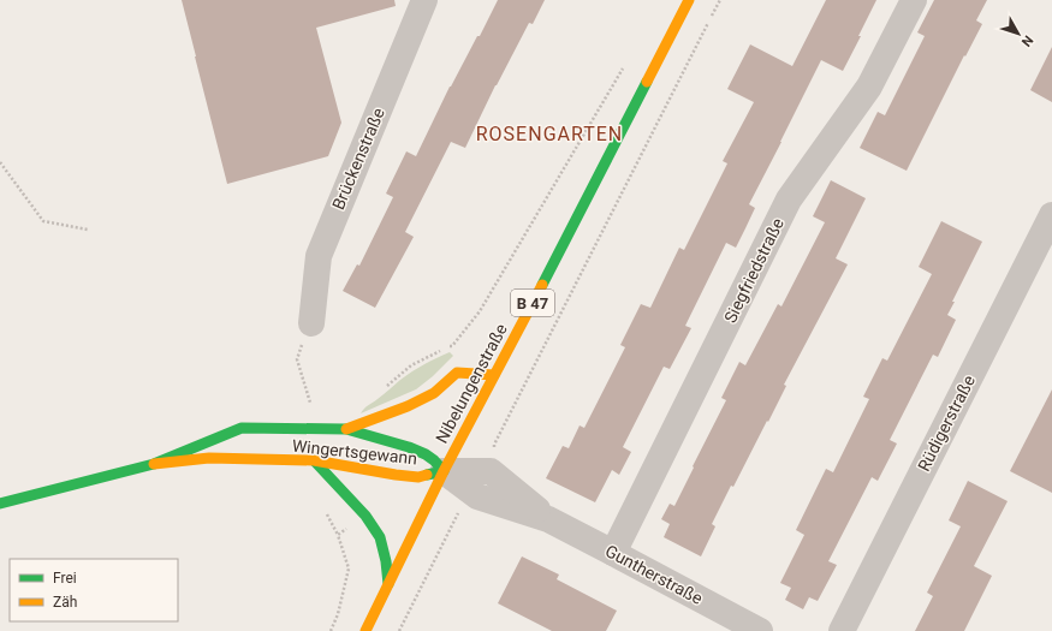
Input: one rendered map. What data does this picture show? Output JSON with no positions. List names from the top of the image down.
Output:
{
  "streets": {
    "main road": ["B 47", "Nibelungenstraße", "Wingertsgewann"],
    "street": [
      "Brückenstraße",
      "Siegfriedstraße",
      "Rüdigerstraße",
      "Guntherstraße"
    ]
  },
  "crossings": [
    ["Siegfriedstraße", "Guntherstraße"],
    ["Nibelungenstraße", "Wingertsgewann"],
    ["Nibelungenstraße", "Guntherstraße"],
    ["Wingertsgewann", "Guntherstraße"]
  ],
  "districts": ["ROSENGARTEN"],
  "legend": ["Frei", "Zäh"],
  "north": "bottom right"
}
